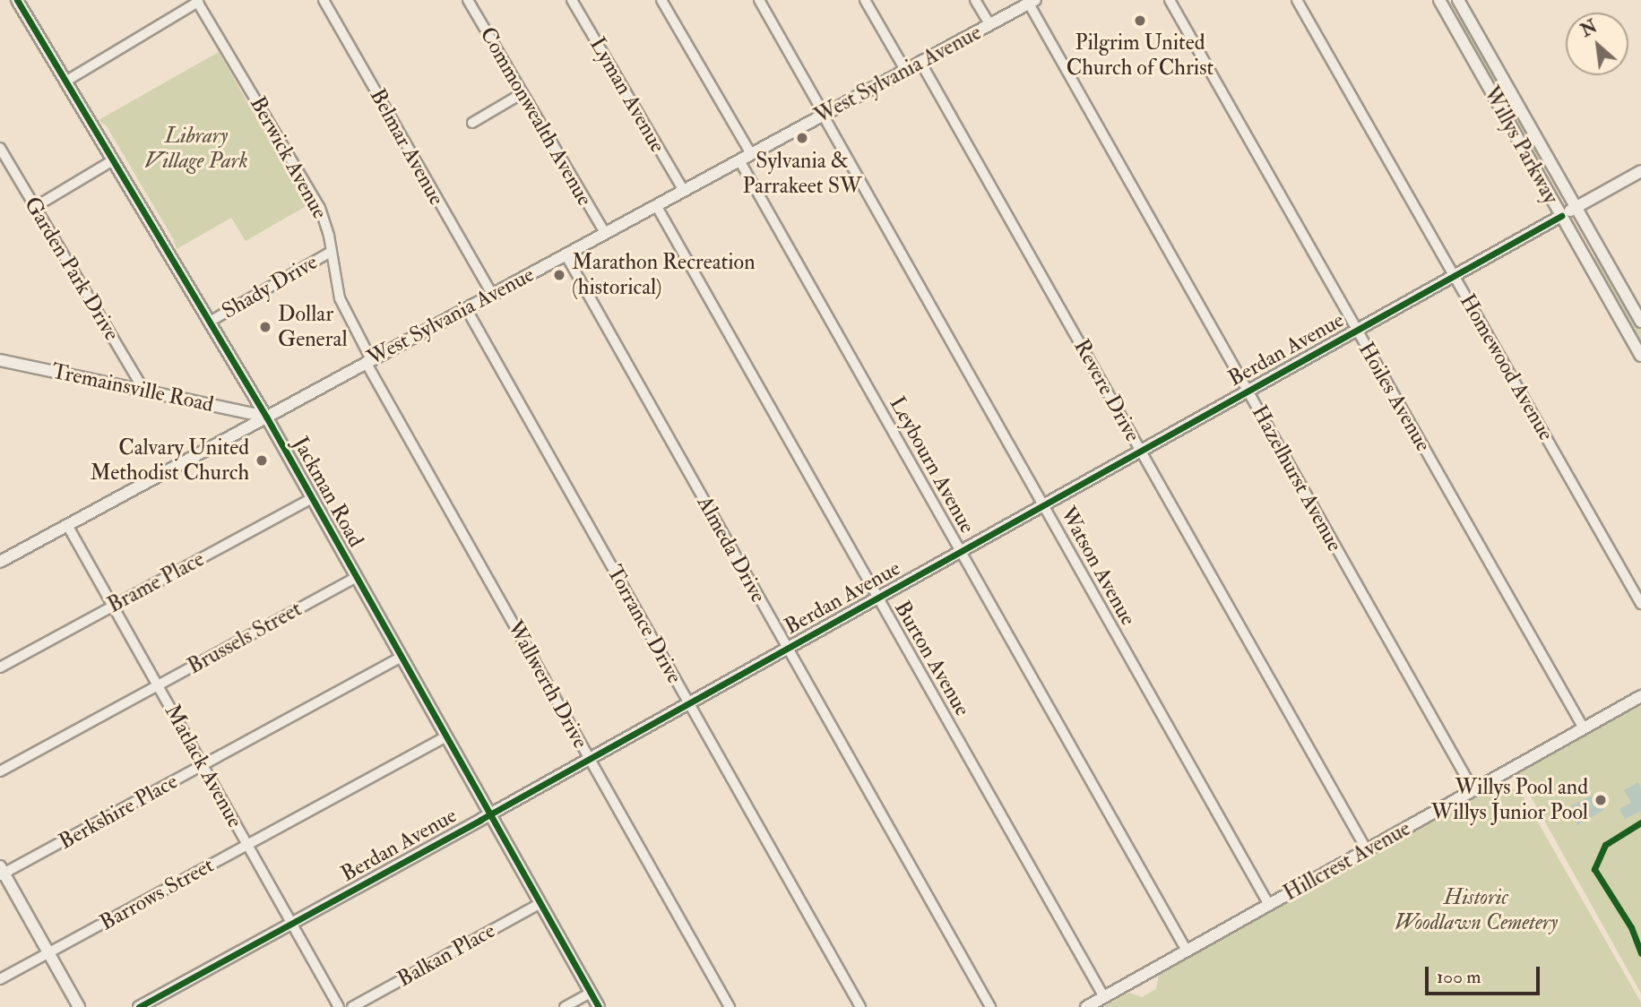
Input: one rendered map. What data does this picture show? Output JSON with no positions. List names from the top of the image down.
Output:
{
  "streets": {
    "street": [
      "West Sylvania Avenue",
      "Lyman Avenue",
      "Commonwealth Avenue",
      "Willys Parkway",
      "Belmar Avenue",
      "Berwick Avenue",
      "Garden Park Drive",
      "Shady Drive",
      "Berdan Avenue",
      "Homewood Avenue",
      "Tremainsville Road",
      "Revere Drive",
      "Hoiles Avenue",
      "Leybourn Avenue",
      "Hazelhurst Avenue",
      "Jackman Road",
      "Almeda Drive",
      "Watson Avenue",
      "Brame Place",
      "Torrance Drive",
      "Brussels Street",
      "Burton Avenue",
      "Wallwerth Drive",
      "Matlack Avenue",
      "Berkshire Place",
      "Hillcrest Avenue",
      "Barrows Street",
      "Balkan Place"
    ]
  },
  "crossings": [
    ["West Sylvania Avenue", "Lyman Avenue"],
    ["West Sylvania Avenue", "Commonwealth Avenue"],
    ["West Sylvania Avenue", "Belmar Avenue"],
    ["West Sylvania Avenue", "Berwick Avenue"],
    ["West Sylvania Avenue", "Tremainsville Road"],
    ["West Sylvania Avenue", "Revere Drive"],
    ["West Sylvania Avenue", "Leybourn Avenue"],
    ["West Sylvania Avenue", "Hazelhurst Avenue"],
    ["West Sylvania Avenue", "Jackman Road"],
    ["West Sylvania Avenue", "Almeda Drive"],
    ["West Sylvania Avenue", "Watson Avenue"],
    ["West Sylvania Avenue", "Torrance Drive"],
    ["West Sylvania Avenue", "Burton Avenue"],
    ["West Sylvania Avenue", "Wallwerth Drive"],
    ["West Sylvania Avenue", "Matlack Avenue"],
    ["Willys Parkway", "Berdan Avenue"],
    ["Berwick Avenue", "Shady Drive"],
    ["Berwick Avenue", "Wallwerth Drive"],
    ["Garden Park Drive", "Tremainsville Road"],
    ["Shady Drive", "Jackman Road"],
    ["Berdan Avenue", "Homewood Avenue"],
    ["Berdan Avenue", "Revere Drive"],
    ["Berdan Avenue", "Hoiles Avenue"],
    ["Berdan Avenue", "Leybourn Avenue"],
    ["Berdan Avenue", "Hazelhurst Avenue"],
    ["Berdan Avenue", "Jackman Road"],
    ["Berdan Avenue", "Almeda Drive"],
    ["Berdan Avenue", "Watson Avenue"],
    ["Berdan Avenue", "Torrance Drive"],
    ["Berdan Avenue", "Burton Avenue"],
    ["Berdan Avenue", "Wallwerth Drive"],
    ["Berdan Avenue", "Matlack Avenue"],
    ["Tremainsville Road", "Jackman Road"],
    ["Revere Drive", "Hillcrest Avenue"],
    ["Hoiles Avenue", "Hillcrest Avenue"],
    ["Leybourn Avenue", "Hillcrest Avenue"],
    ["Hazelhurst Avenue", "Hillcrest Avenue"],
    ["Jackman Road", "Brame Place"],
    ["Jackman Road", "Brussels Street"],
    ["Jackman Road", "Berkshire Place"],
    ["Jackman Road", "Barrows Street"],
    ["Jackman Road", "Balkan Place"],
    ["Watson Avenue", "Hillcrest Avenue"],
    ["Brame Place", "Matlack Avenue"],
    ["Brussels Street", "Matlack Avenue"],
    ["Burton Avenue", "Hillcrest Avenue"],
    ["Matlack Avenue", "Berkshire Place"],
    ["Matlack Avenue", "Barrows Street"]
  ],
  "parks": ["Library Village Park", "Historic Woodlawn Cemetery"],
  "places": [
    "Pilgrim United Church of Christ",
    "Sylvania & Parrakeet SW",
    "Marathon Recreation (historical)",
    "Dollar General",
    "Calvary United Methodist Church",
    "Willys Pool and Willys Junior Pool"
  ],
  "scale_bar": "100 m",
  "north": "top left"
}
